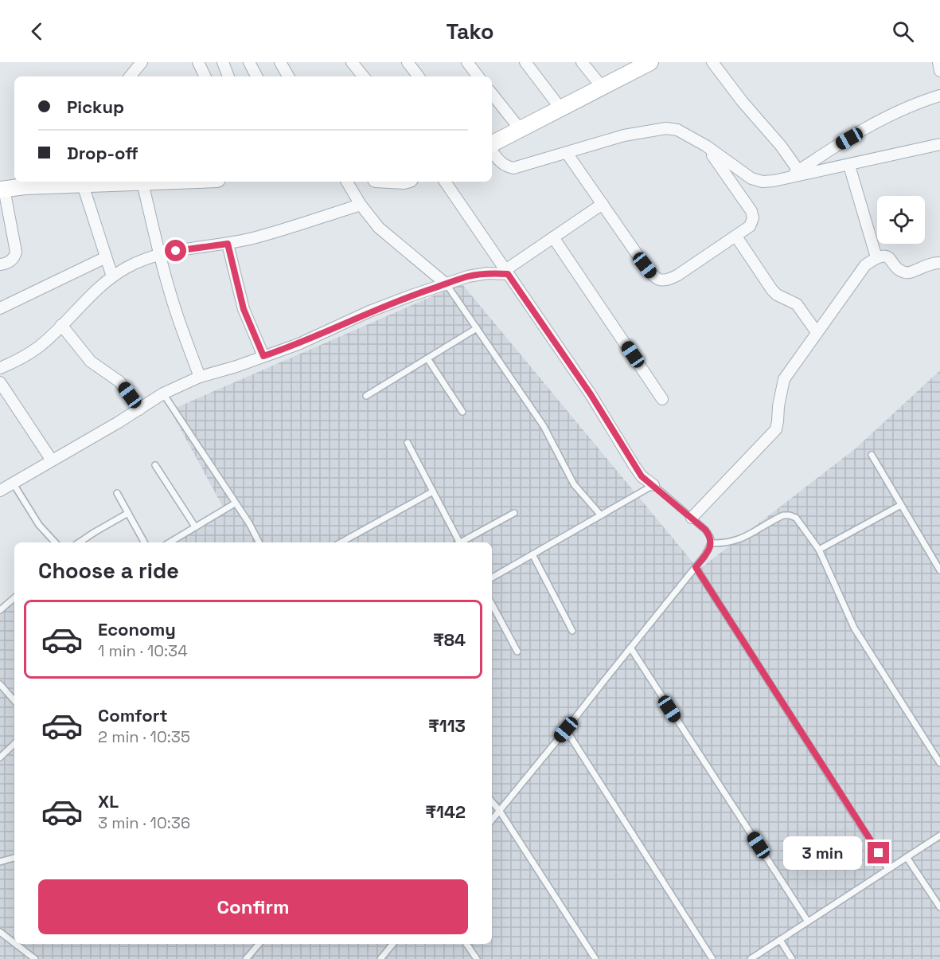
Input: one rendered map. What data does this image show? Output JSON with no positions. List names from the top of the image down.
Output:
{
  "page": {
    "header": "Tako",
    "banner": ["Pickup", "Drop-off"],
    "heading": "Choose a ride",
    "list": [
      {
        "name": "Economy",
        "note": "1 min · 10:34",
        "value": "₹84"
      },
      {
        "name": "Comfort",
        "note": "2 min · 10:35",
        "value": "₹113"
      },
      {
        "name": "XL",
        "note": "3 min · 10:36",
        "value": "₹142"
      }
    ],
    "bubble": "3 min",
    "buttons": "Confirm"
  }
}
